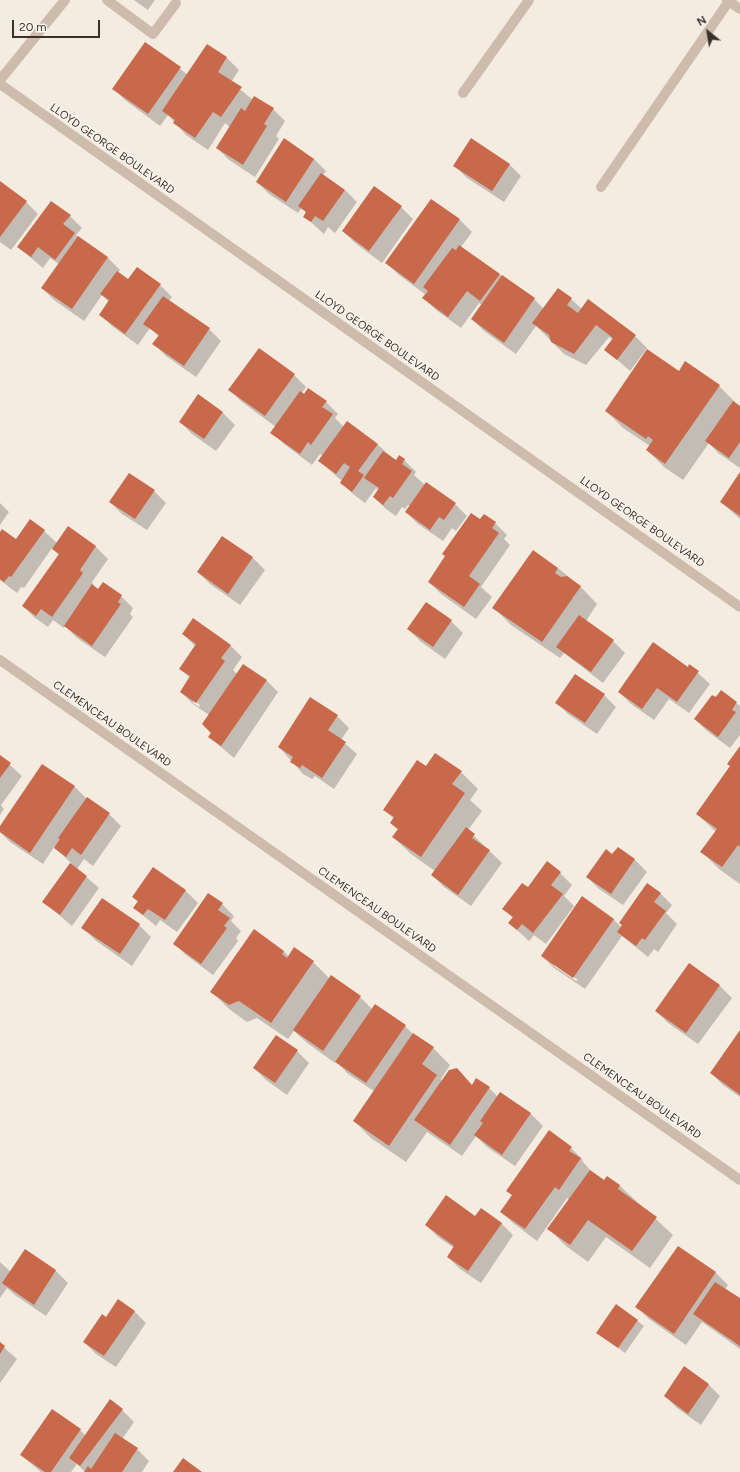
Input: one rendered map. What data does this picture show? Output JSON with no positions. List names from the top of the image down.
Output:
{
  "streets": {
    "street": ["LLOYD GEORGE BOULEVARD", "CLEMENCEAU BOULEVARD"]
  },
  "scale_bar": "20 m",
  "north": "top left"
}
